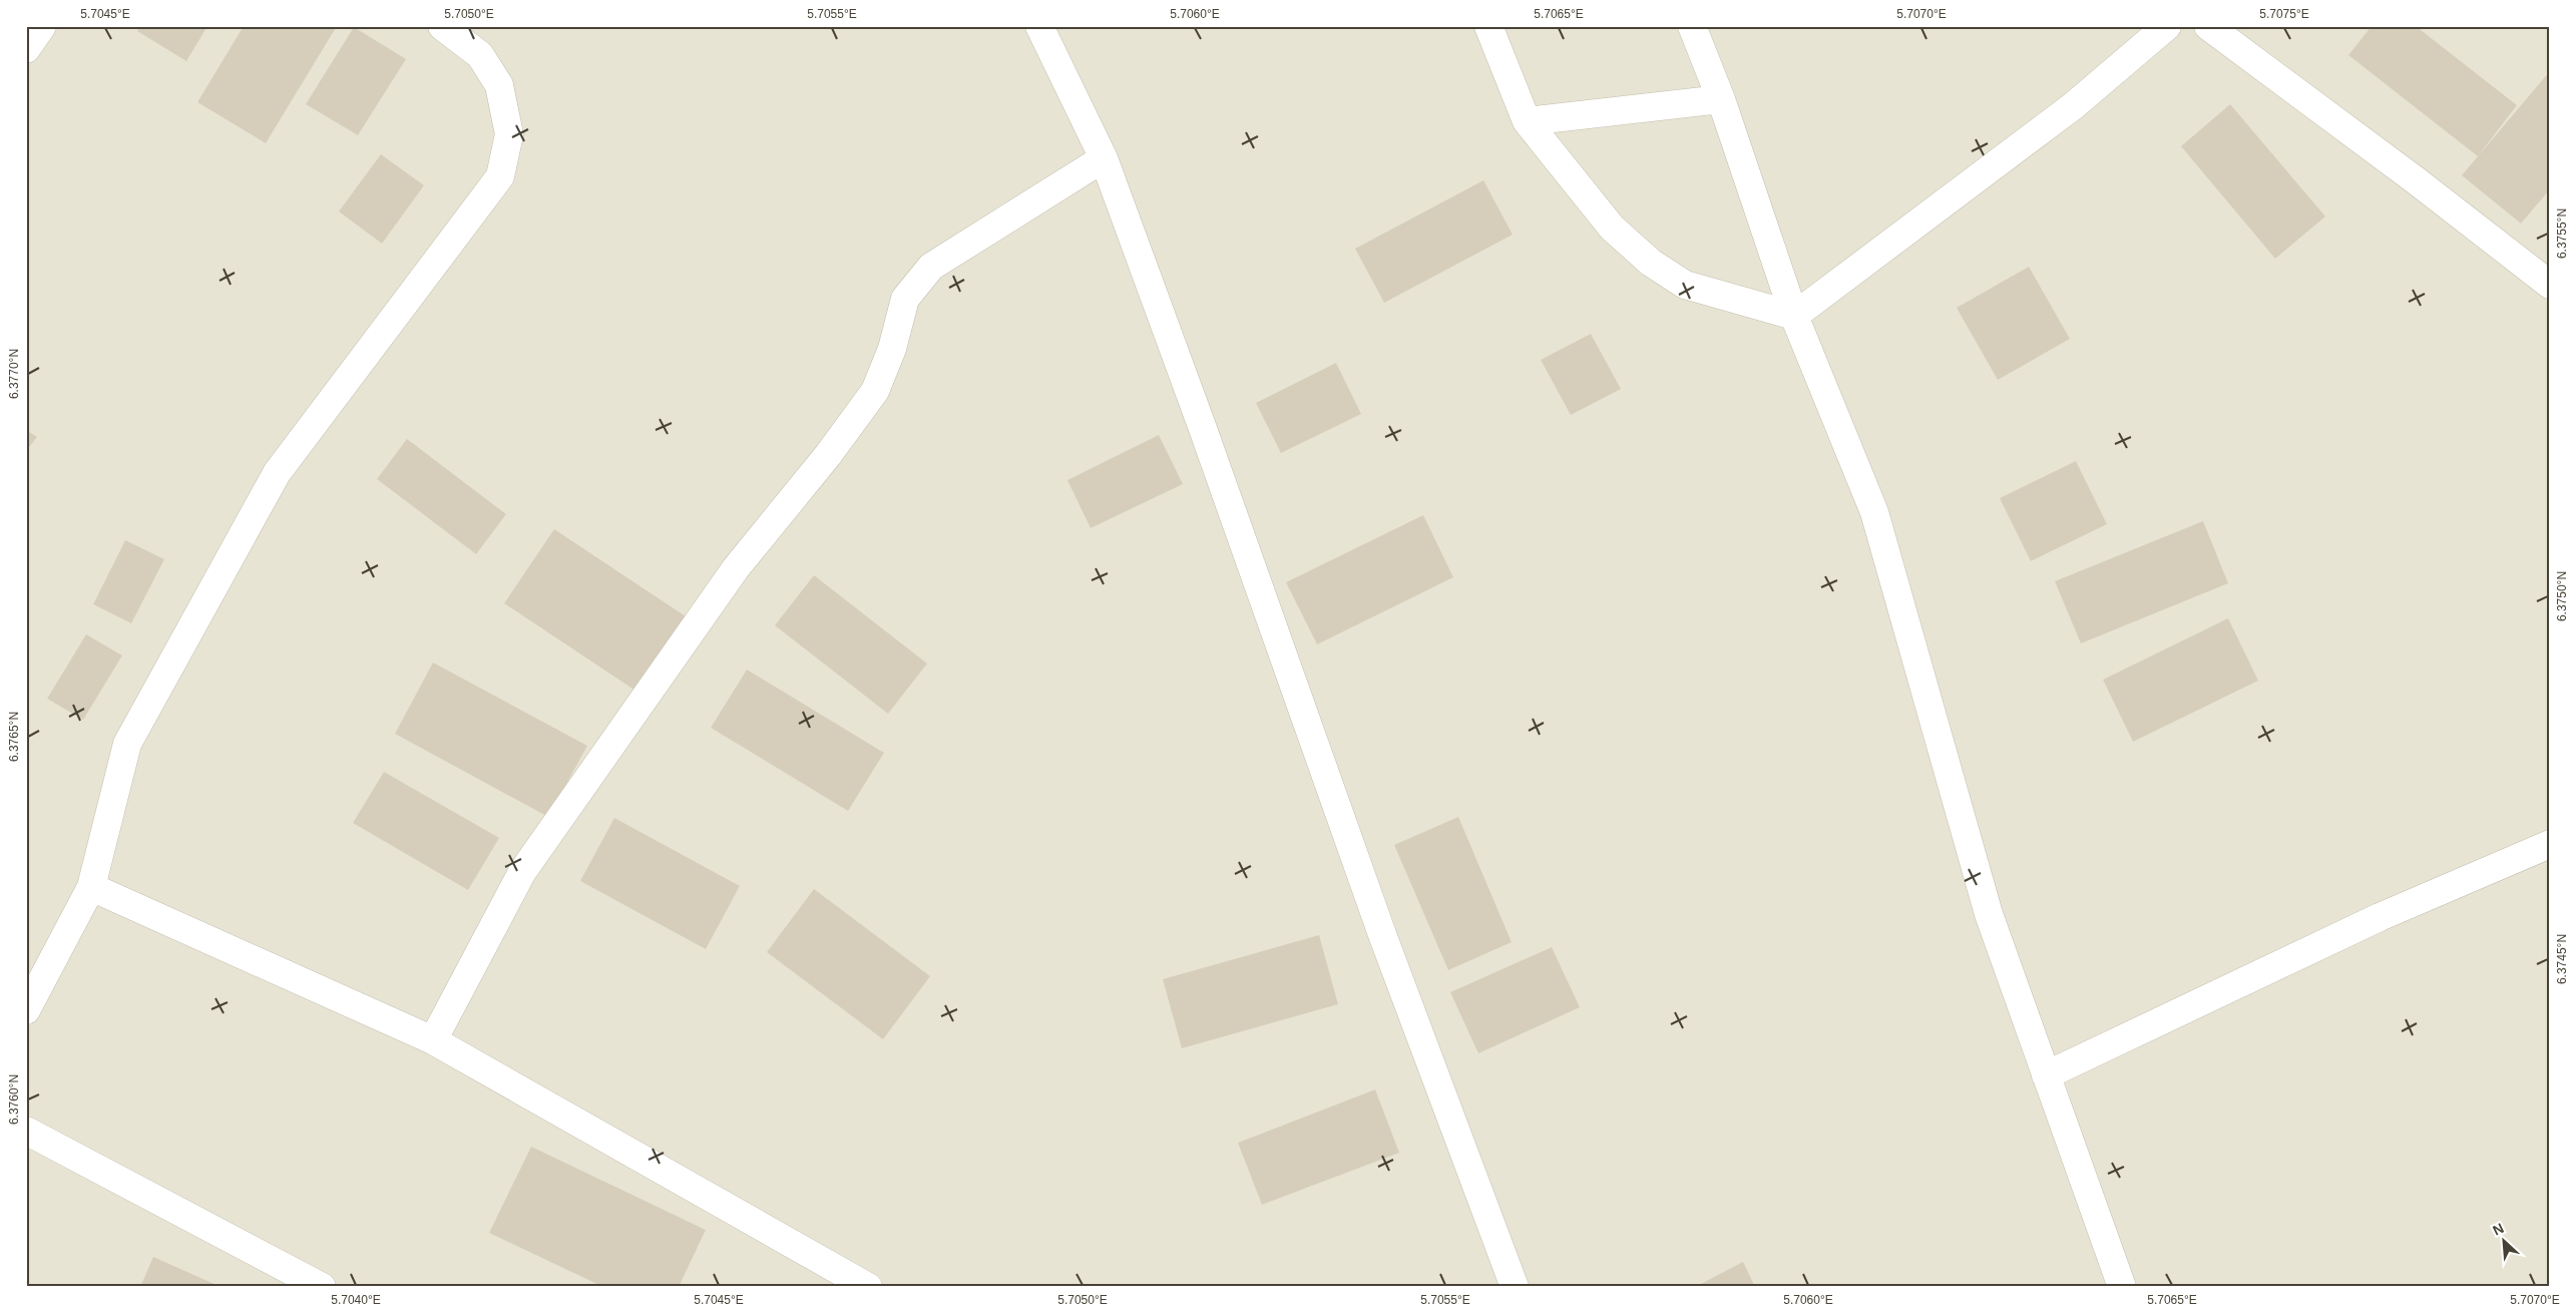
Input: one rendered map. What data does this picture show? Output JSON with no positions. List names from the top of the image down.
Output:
{
  "north": "top left",
  "coordinates": [
    "5.7045°E",
    "5.7050°E",
    "5.7055°E",
    "5.7060°E",
    "5.7065°E",
    "5.7070°E",
    "5.7075°E",
    "6.3755°N",
    "6.3770°N",
    "6.3750°N",
    "6.3765°N",
    "6.3745°N",
    "6.3760°N",
    "5.7040°E"
  ]
}
